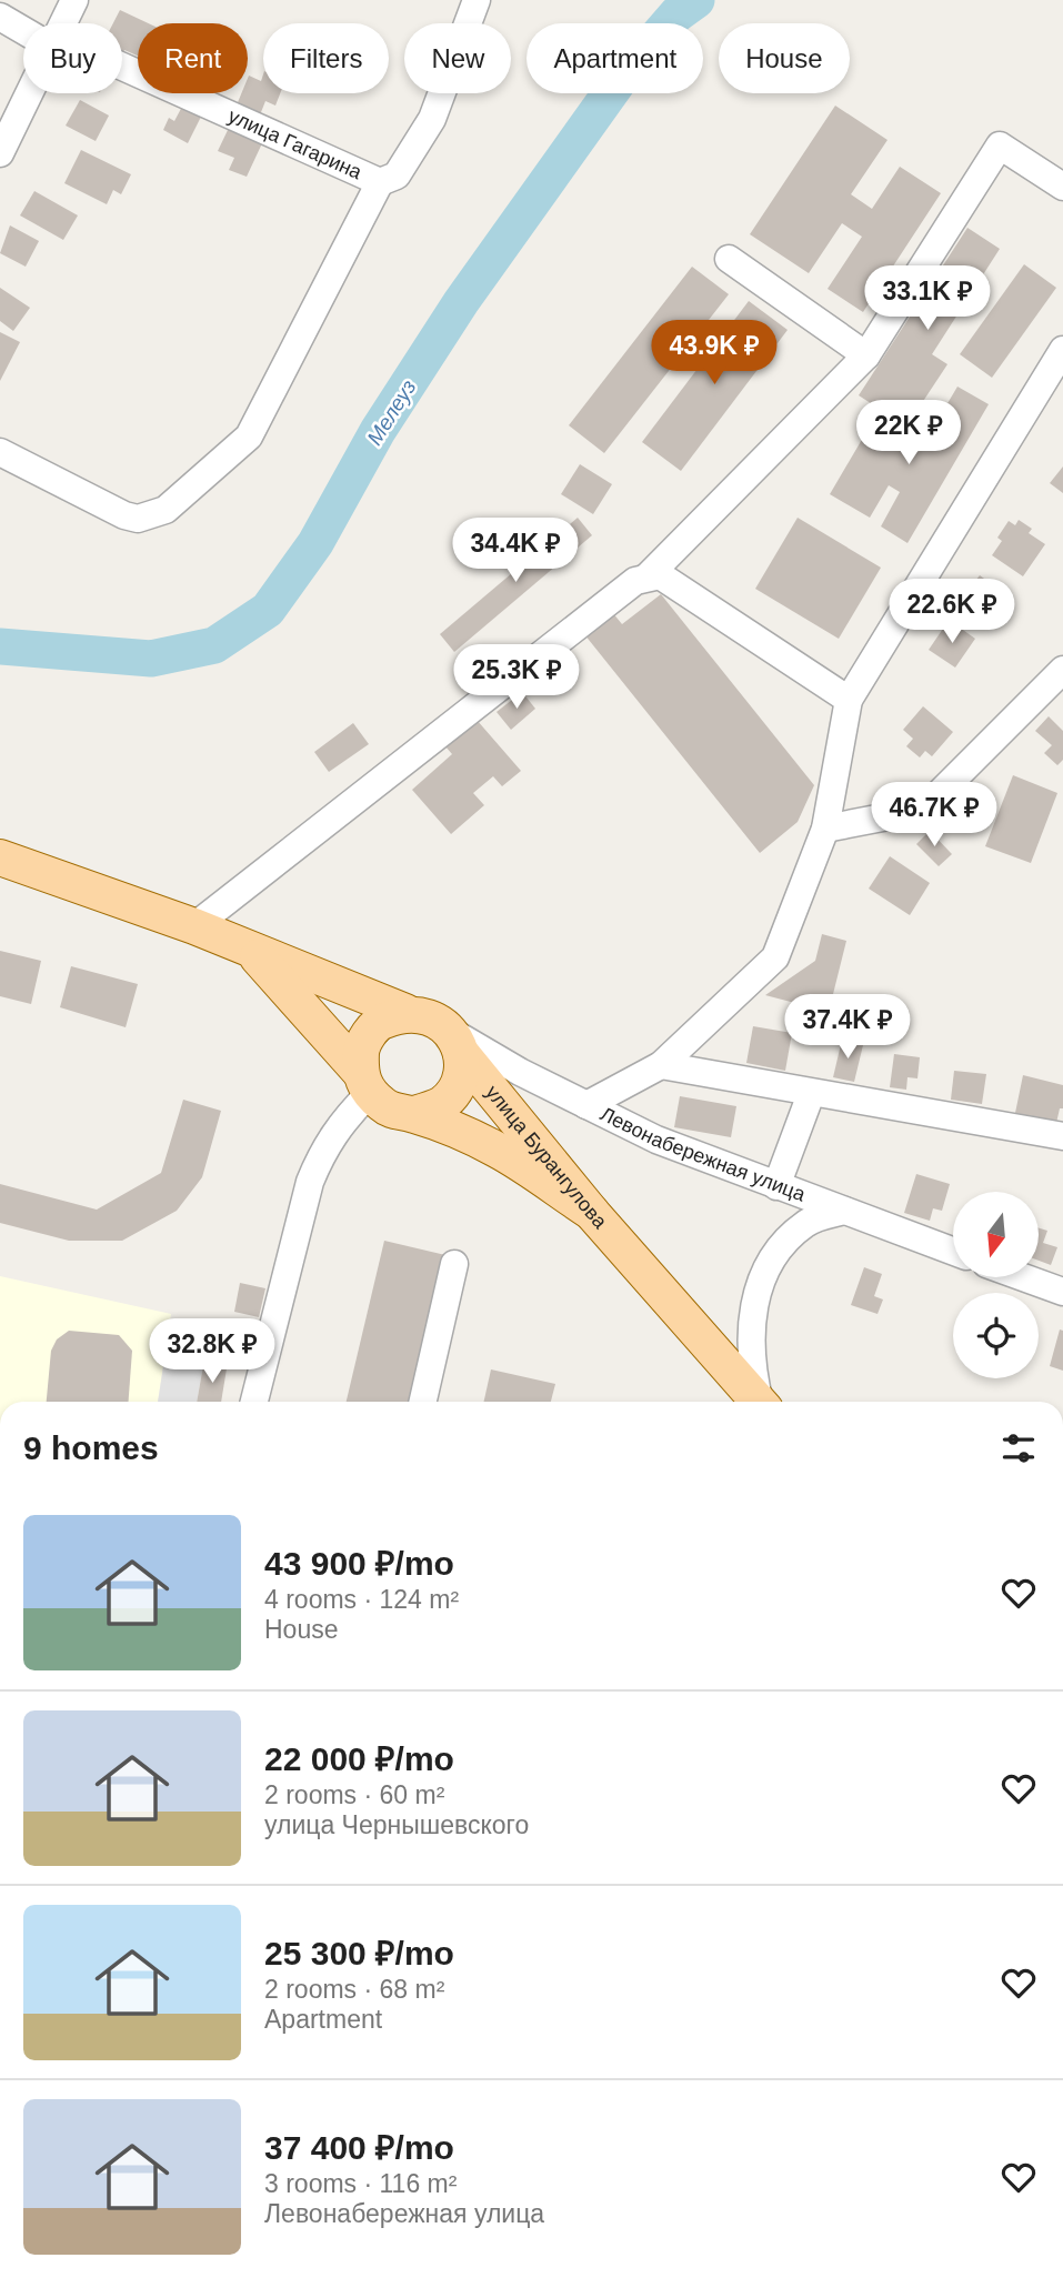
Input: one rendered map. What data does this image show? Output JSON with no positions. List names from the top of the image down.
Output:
{
  "streets": {
    "main road": ["улица Бурангулова"],
    "street": ["улица Гагарина", "Левонабережная улица"]
  },
  "crossings": [
    ["улица Бурангулова", "Левонабережная улица"]
  ],
  "water": ["Мелеуз"],
  "north": "bottom",
  "page": {
    "chip": [
      "Buy",
      "Rent",
      "Filters",
      "New",
      "Apartment",
      "House"
    ],
    "price": [
      "33.1K ₽",
      "43.9K ₽",
      "22K ₽",
      "34.4K ₽",
      "22.6K ₽",
      "25.3K ₽",
      "46.7K ₽",
      "37.4K ₽",
      "32.8K ₽"
    ],
    "heading": "9 homes",
    "list": [
      {
        "name": "43 900 ₽/mo",
        "note": "4 rooms · 124 m² · House"
      },
      {
        "name": "22 000 ₽/mo",
        "note": "2 rooms · 60 m² · улица Чернышевского"
      },
      {
        "name": "25 300 ₽/mo",
        "note": "2 rooms · 68 m² · Apartment"
      },
      {
        "name": "37 400 ₽/mo",
        "note": "3 rooms · 116 m² · Левонабережная улица"
      }
    ]
  }
}
